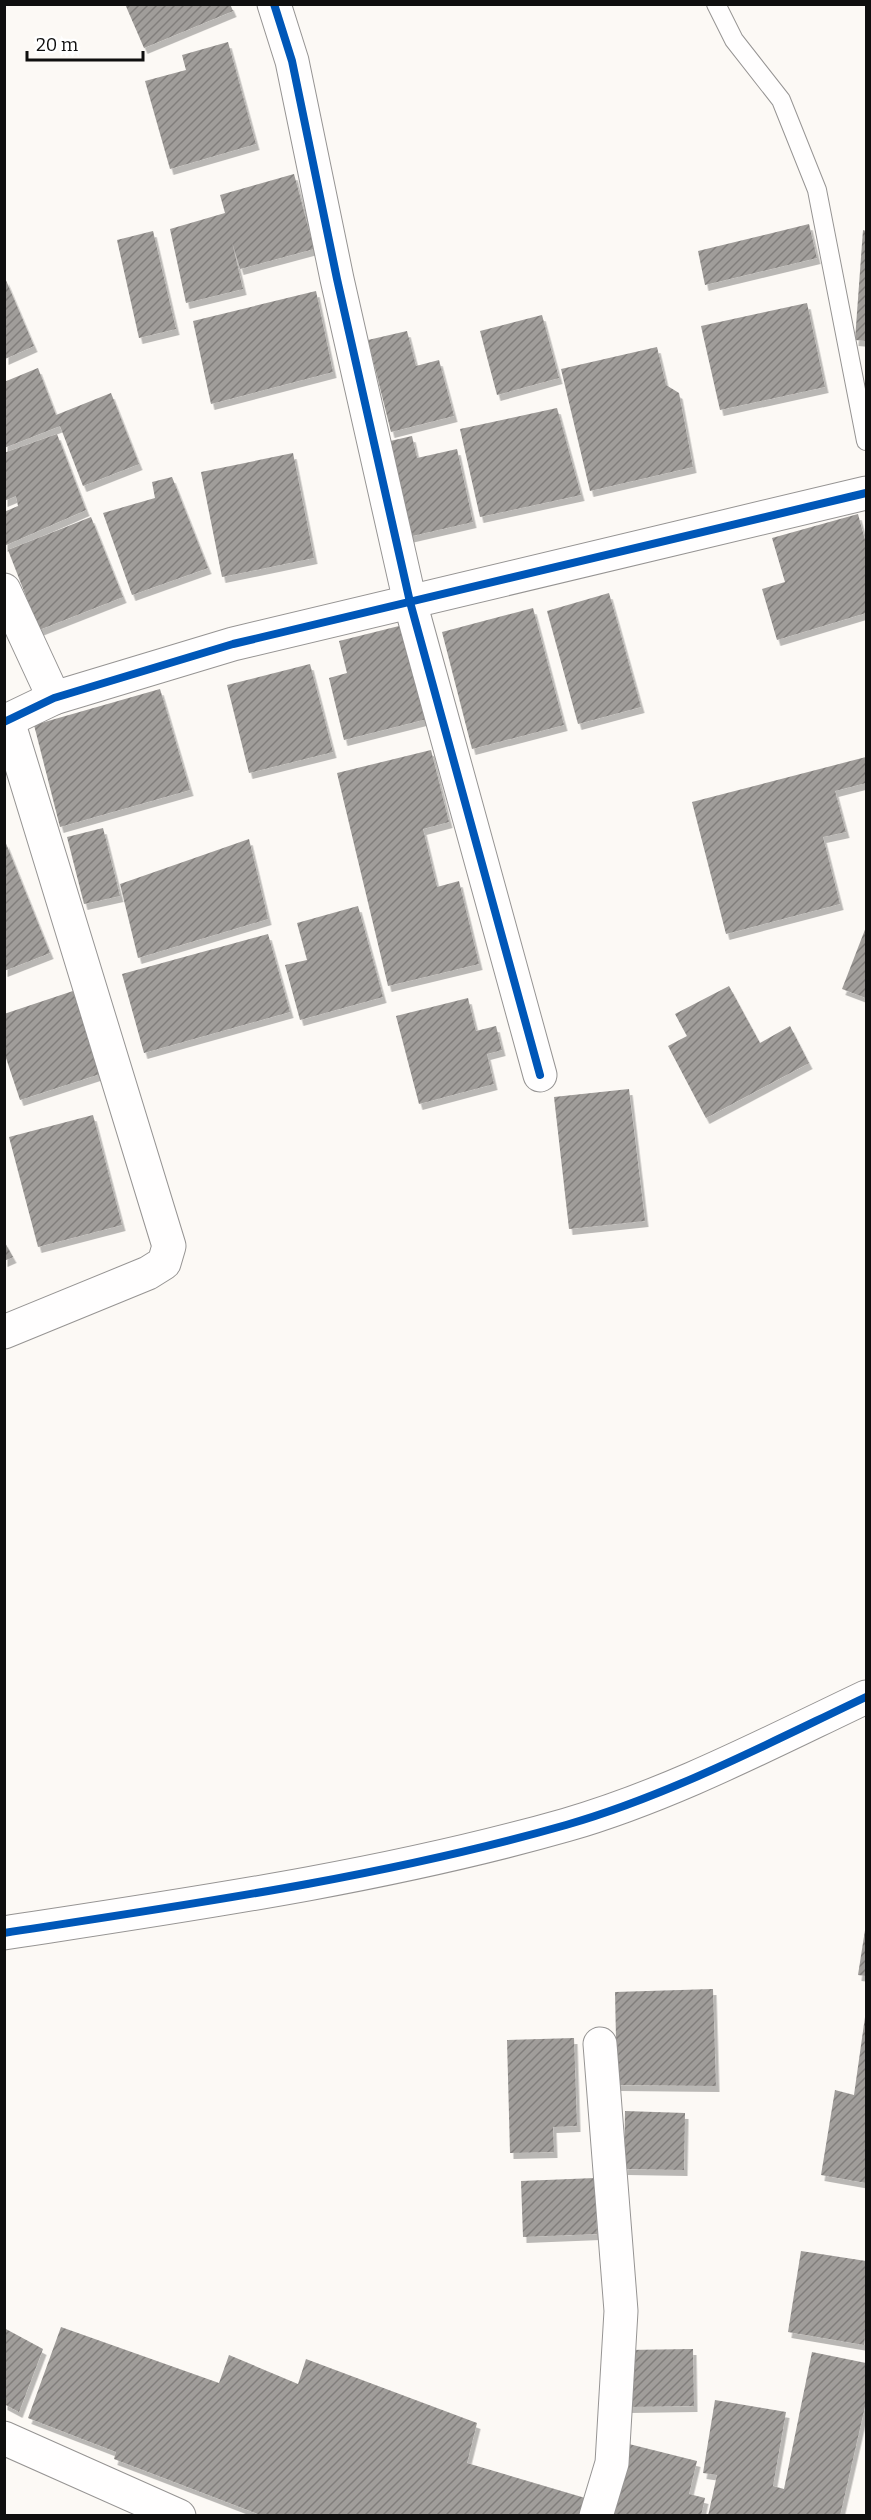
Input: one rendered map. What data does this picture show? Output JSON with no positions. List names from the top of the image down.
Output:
{
  "scale_bar": "20 m"
}
